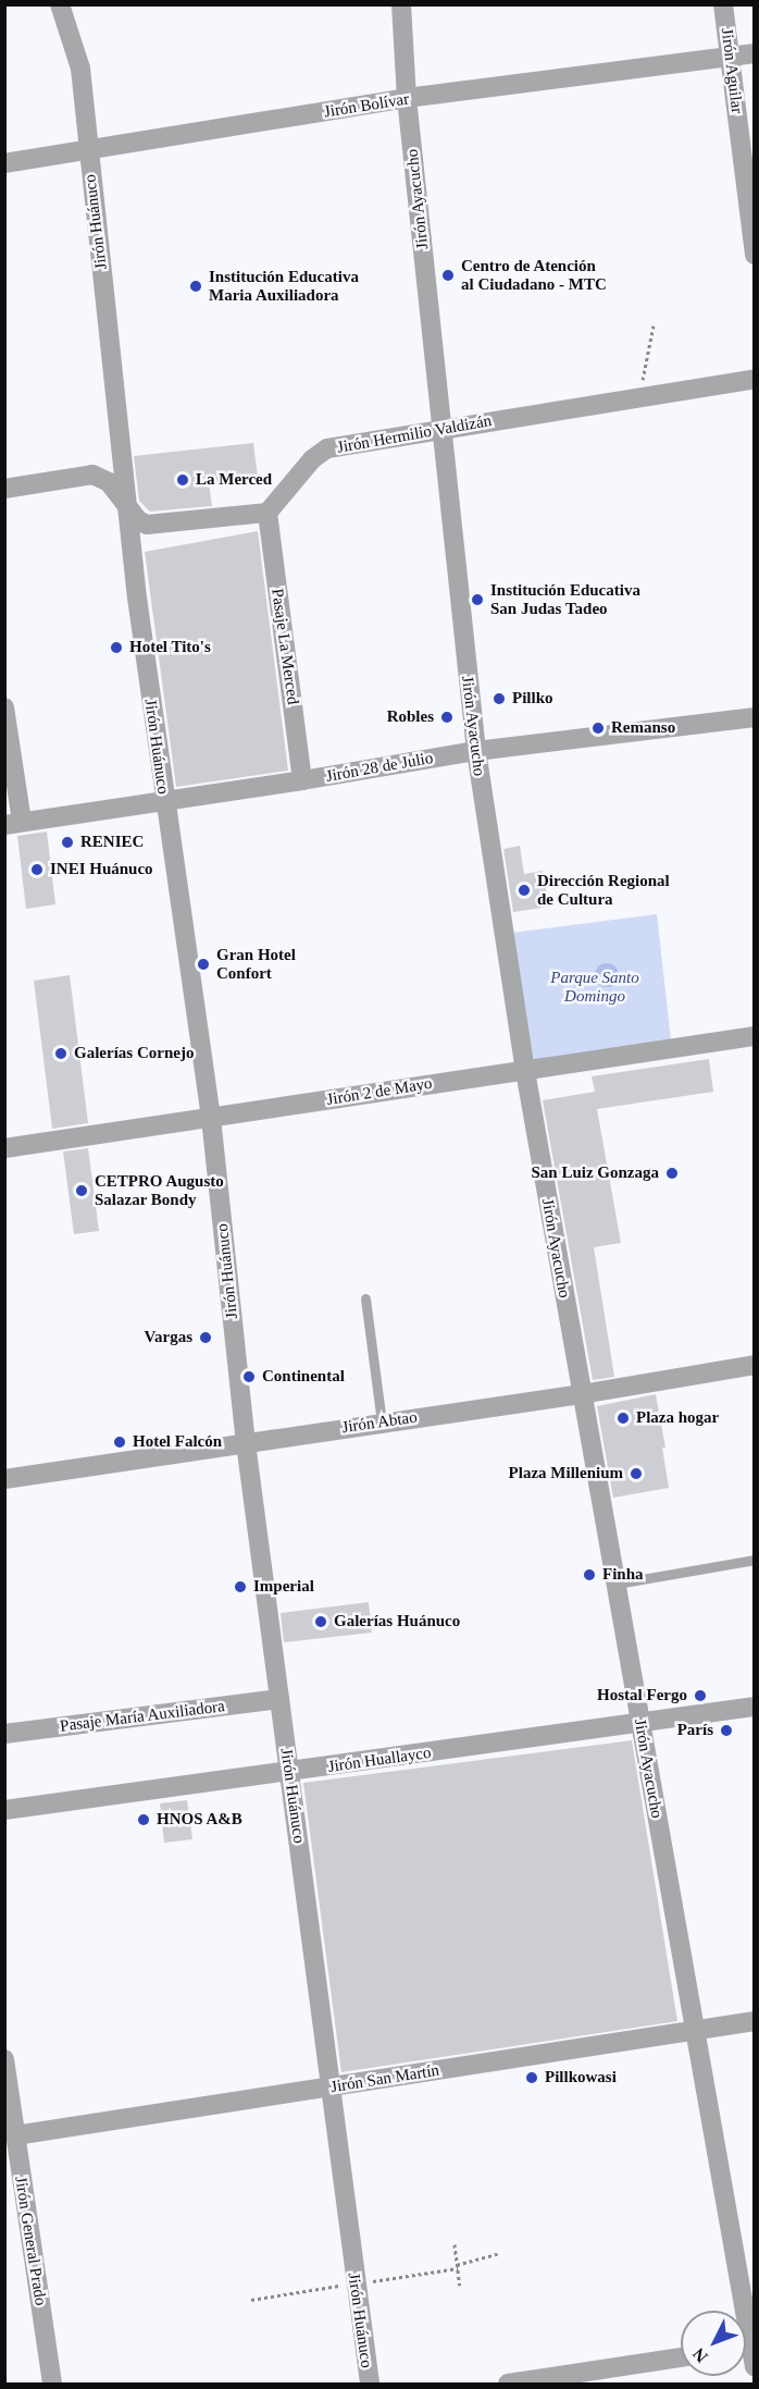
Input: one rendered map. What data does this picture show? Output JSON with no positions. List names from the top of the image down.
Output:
{
  "streets": {
    "street": [
      "Jirón Aguilar",
      "Jirón Bolívar",
      "Jirón Ayacucho",
      "Jirón Huánuco",
      "Jirón Hermilio Valdizán",
      "Pasaje La Merced",
      "Jirón 28 de Julio",
      "Jirón 2 de Mayo",
      "Jirón Abtao",
      "Pasaje María Auxiliadora",
      "Jirón Huallayco",
      "Jirón San Martín",
      "Jirón General Prado"
    ]
  },
  "crossings": [
    ["Jirón Aguilar", "Jirón Bolívar"],
    ["Jirón Bolívar", "Jirón Ayacucho"],
    ["Jirón Bolívar", "Jirón Huánuco"],
    ["Jirón Ayacucho", "Jirón Hermilio Valdizán"],
    ["Jirón Ayacucho", "Jirón 28 de Julio"],
    ["Jirón Ayacucho", "Jirón 2 de Mayo"],
    ["Jirón Ayacucho", "Jirón Abtao"],
    ["Jirón Ayacucho", "Jirón Huallayco"],
    ["Jirón Ayacucho", "Jirón San Martín"],
    ["Jirón Huánuco", "Jirón 28 de Julio"],
    ["Jirón Huánuco", "Jirón 2 de Mayo"],
    ["Jirón Huánuco", "Jirón Abtao"],
    ["Jirón Huánuco", "Pasaje María Auxiliadora"],
    ["Jirón Huánuco", "Jirón Huallayco"],
    ["Jirón Huánuco", "Jirón San Martín"],
    ["Jirón Hermilio Valdizán", "Pasaje La Merced"],
    ["Pasaje La Merced", "Jirón 28 de Julio"],
    ["Jirón San Martín", "Jirón General Prado"]
  ],
  "parks": ["Parque Santo Domingo"],
  "places": [
    "Centro de Atención al Ciudadano - MTC",
    "Institución Educativa Maria Auxiliadora",
    "La Merced",
    "Institución Educativa San Judas Tadeo",
    "Hotel Tito's",
    "Pillko",
    "Robles",
    "Remanso",
    "RENIEC",
    "INEI Huánuco",
    "Dirección Regional de Cultura",
    "Gran Hotel Confort",
    "Galerías Cornejo",
    "San Luiz Gonzaga",
    "CETPRO Augusto Salazar Bondy",
    "Vargas",
    "Continental",
    "Plaza hogar",
    "Hotel Falcón",
    "Plaza Millenium",
    "Finha",
    "Imperial",
    "Galerías Huánuco",
    "Hostal Fergo",
    "París",
    "HNOS A&B",
    "Pillkowasi"
  ],
  "north": "bottom left"
}
